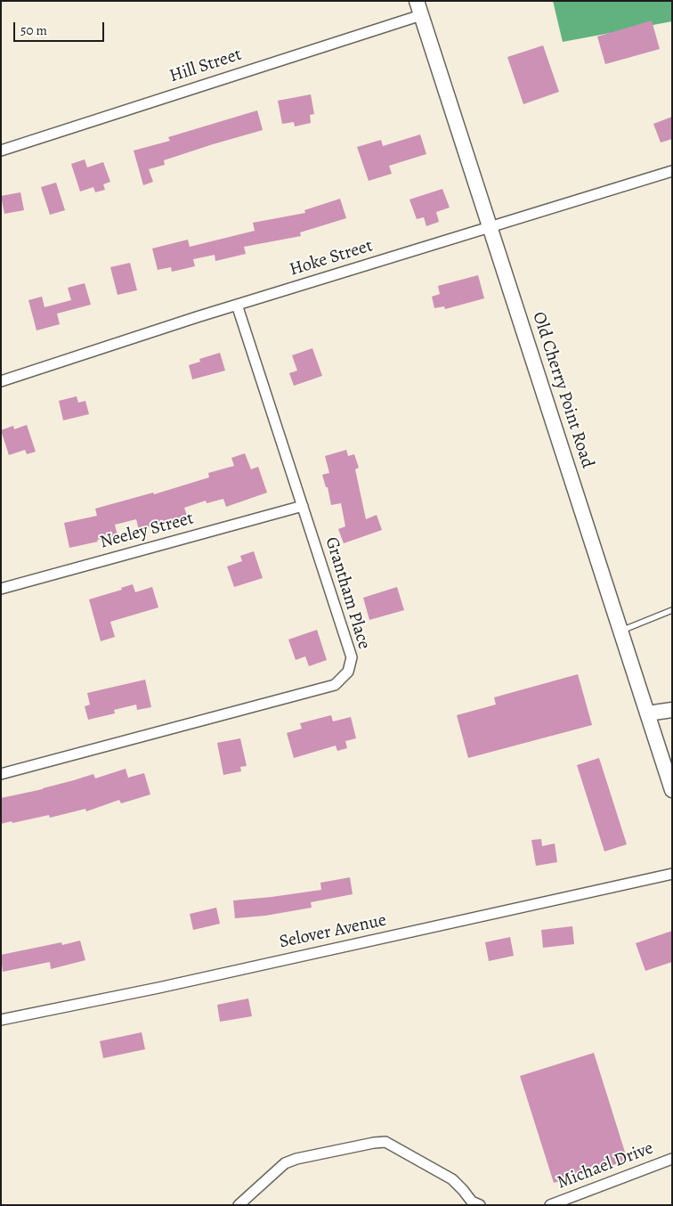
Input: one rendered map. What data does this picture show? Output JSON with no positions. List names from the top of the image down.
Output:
{
  "streets": {
    "street": [
      "Hill Street",
      "Hoke Street",
      "Old Cherry Point Road",
      "Neeley Street",
      "Grantham Place",
      "Selover Avenue",
      "Michael Drive"
    ]
  },
  "crossings": [
    ["Hill Street", "Old Cherry Point Road"],
    ["Hoke Street", "Old Cherry Point Road"],
    ["Hoke Street", "Grantham Place"],
    ["Neeley Street", "Grantham Place"]
  ],
  "scale_bar": "50 m"
}
